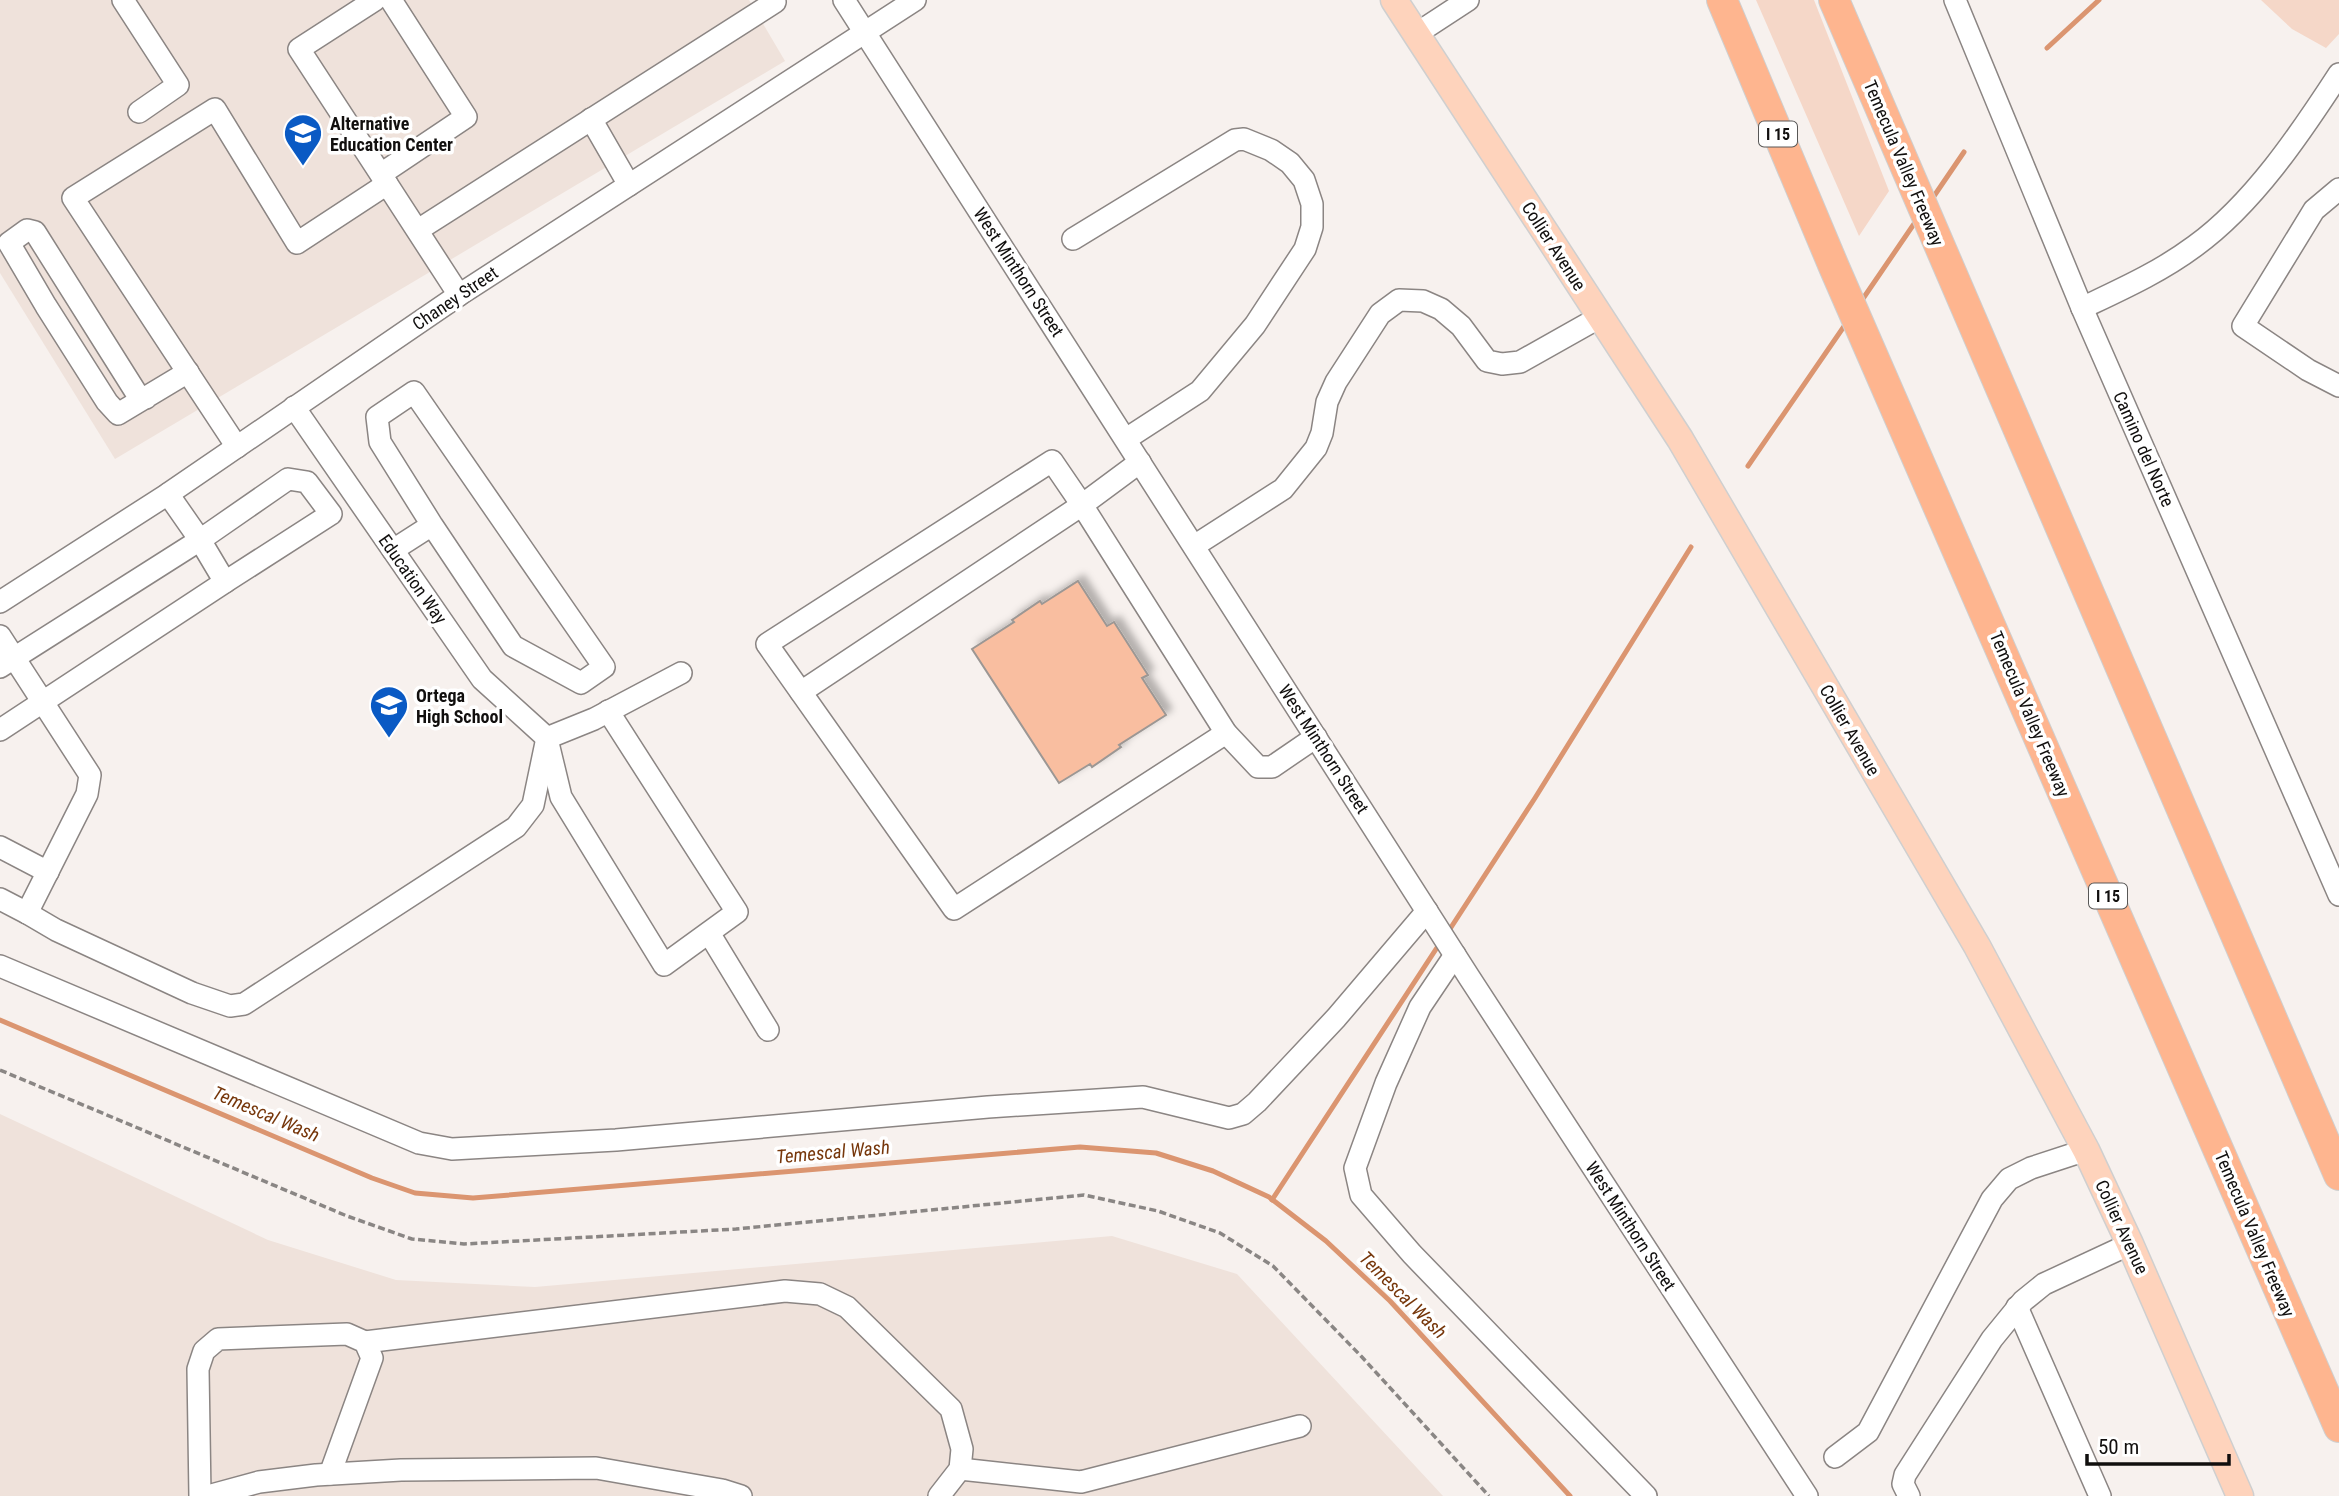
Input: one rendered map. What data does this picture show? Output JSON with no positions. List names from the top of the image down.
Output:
{
  "streets": {
    "highway": ["I 15", "Temecula Valley Freeway"],
    "main road": ["Collier Avenue"],
    "street": [
      "West Minthorn Street",
      "Chaney Street",
      "Camino del Norte",
      "Education Way"
    ]
  },
  "crossings": [
    ["West Minthorn Street", "Chaney Street"],
    ["Chaney Street", "Education Way"]
  ],
  "water": ["Temescal Wash"],
  "places": {
    "school or university": ["Alternative Education Center", "Ortega High School"]
  },
  "scale_bar": "50 m"
}
